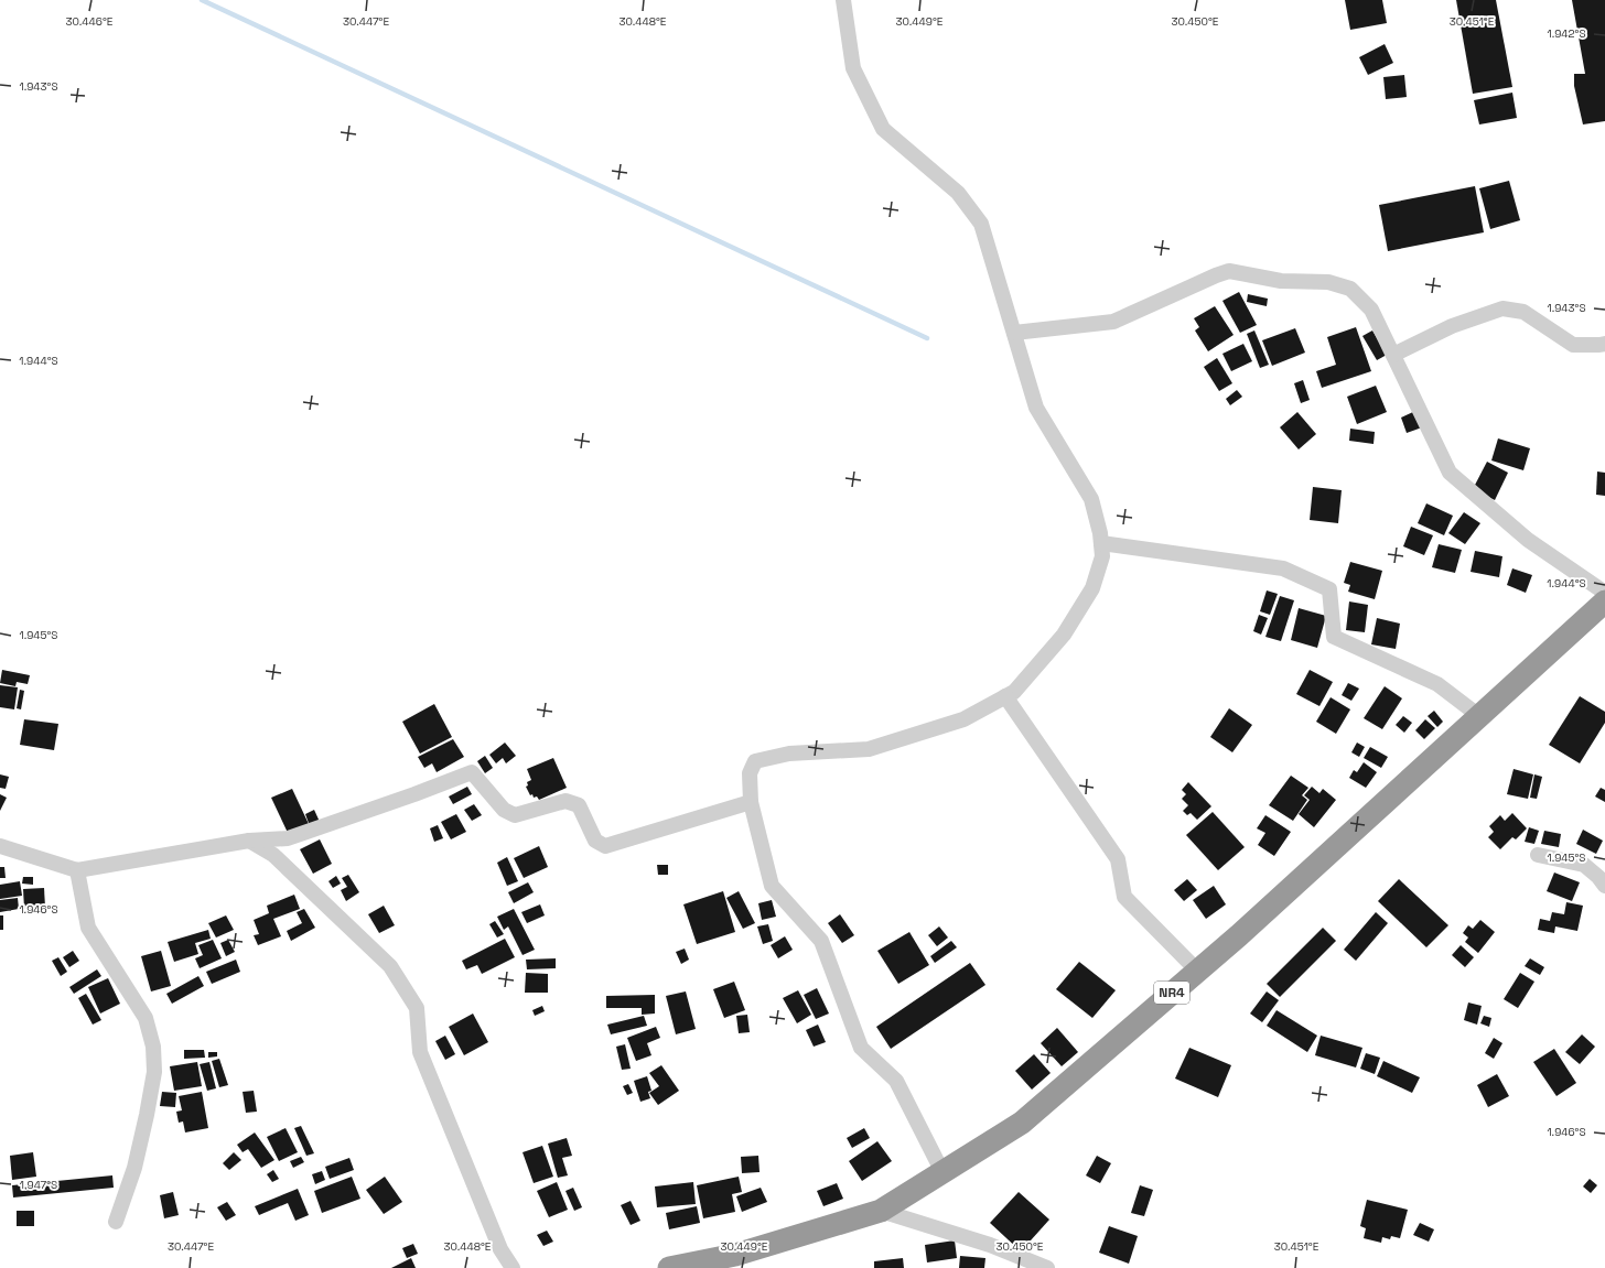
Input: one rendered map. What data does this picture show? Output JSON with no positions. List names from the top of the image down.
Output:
{
  "streets": {
    "highway": ["NR4"]
  },
  "coordinates": [
    "30.446°E",
    "30.447°E",
    "30.448°E",
    "30.449°E",
    "30.450°E",
    "30.451°E",
    "1.942°S",
    "1.943°S",
    "1.944°S",
    "1.945°S",
    "1.946°S",
    "1.947°S"
  ]
}
